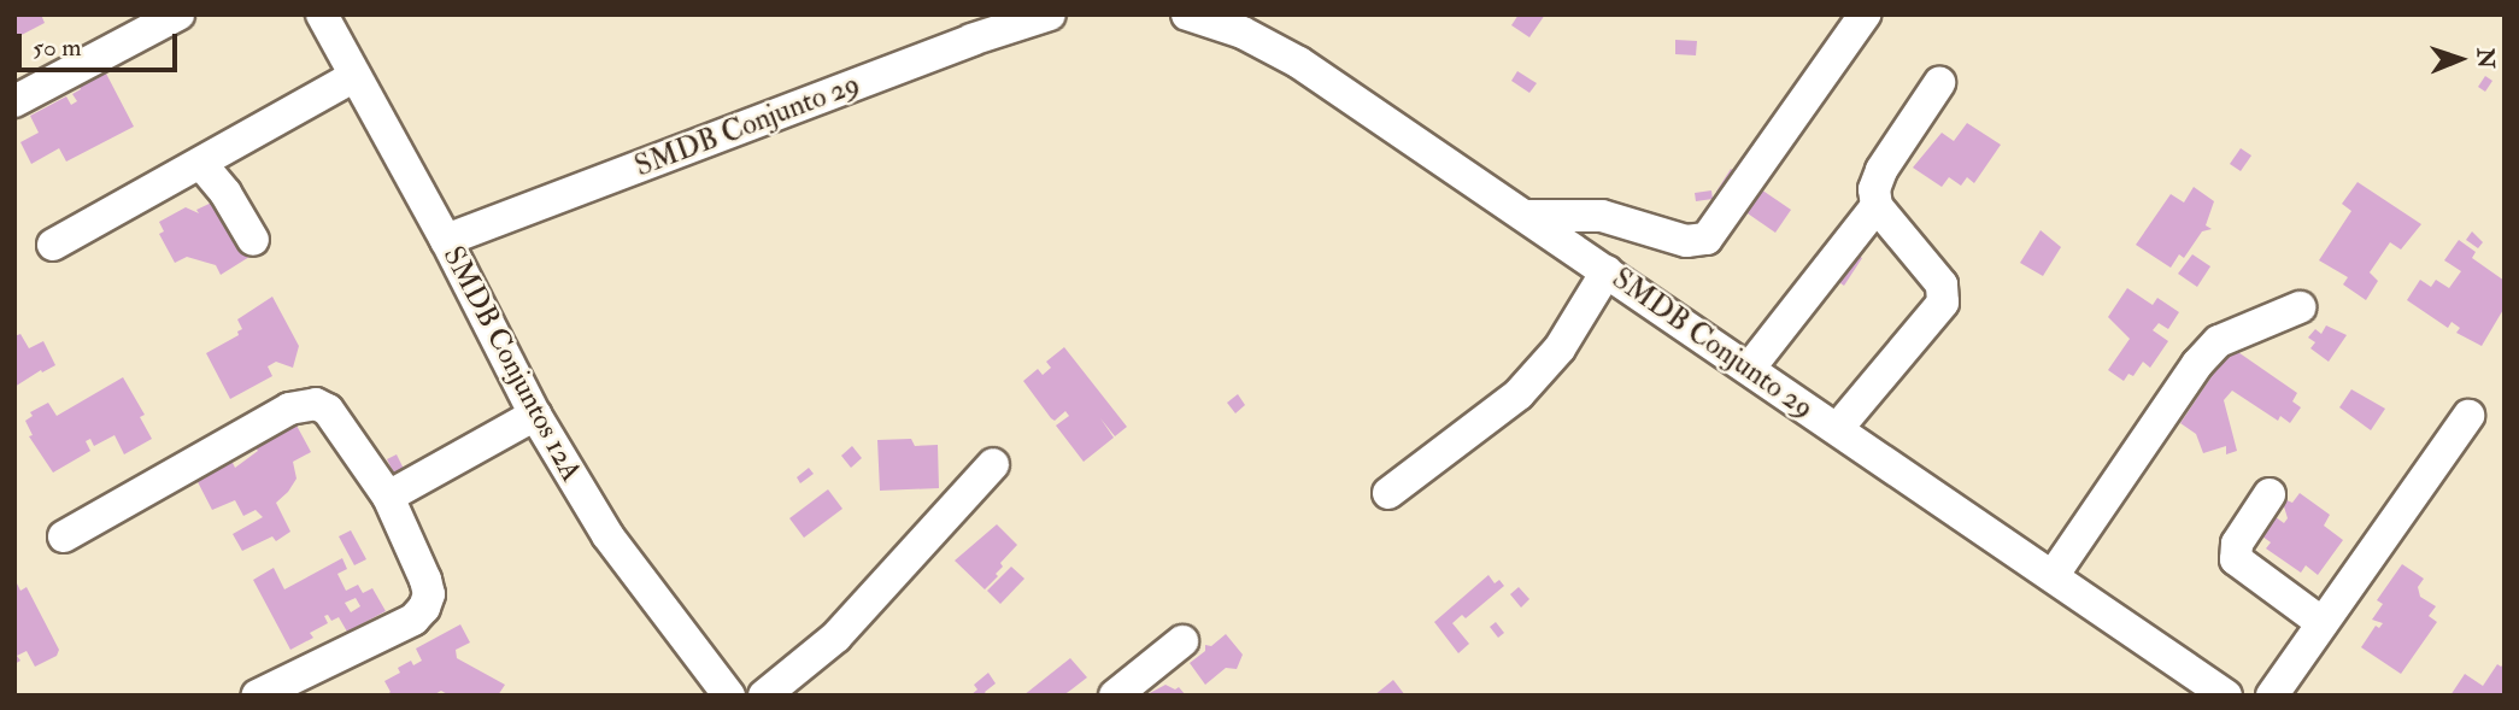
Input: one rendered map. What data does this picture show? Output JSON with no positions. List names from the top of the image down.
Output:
{
  "streets": {
    "street": ["SMDB Conjunto 29", "SMDB Conjuntos 12A"]
  },
  "crossings": [
    ["SMDB Conjunto 29", "SMDB Conjuntos 12A"]
  ],
  "scale_bar": "50 m",
  "north": "right"
}
